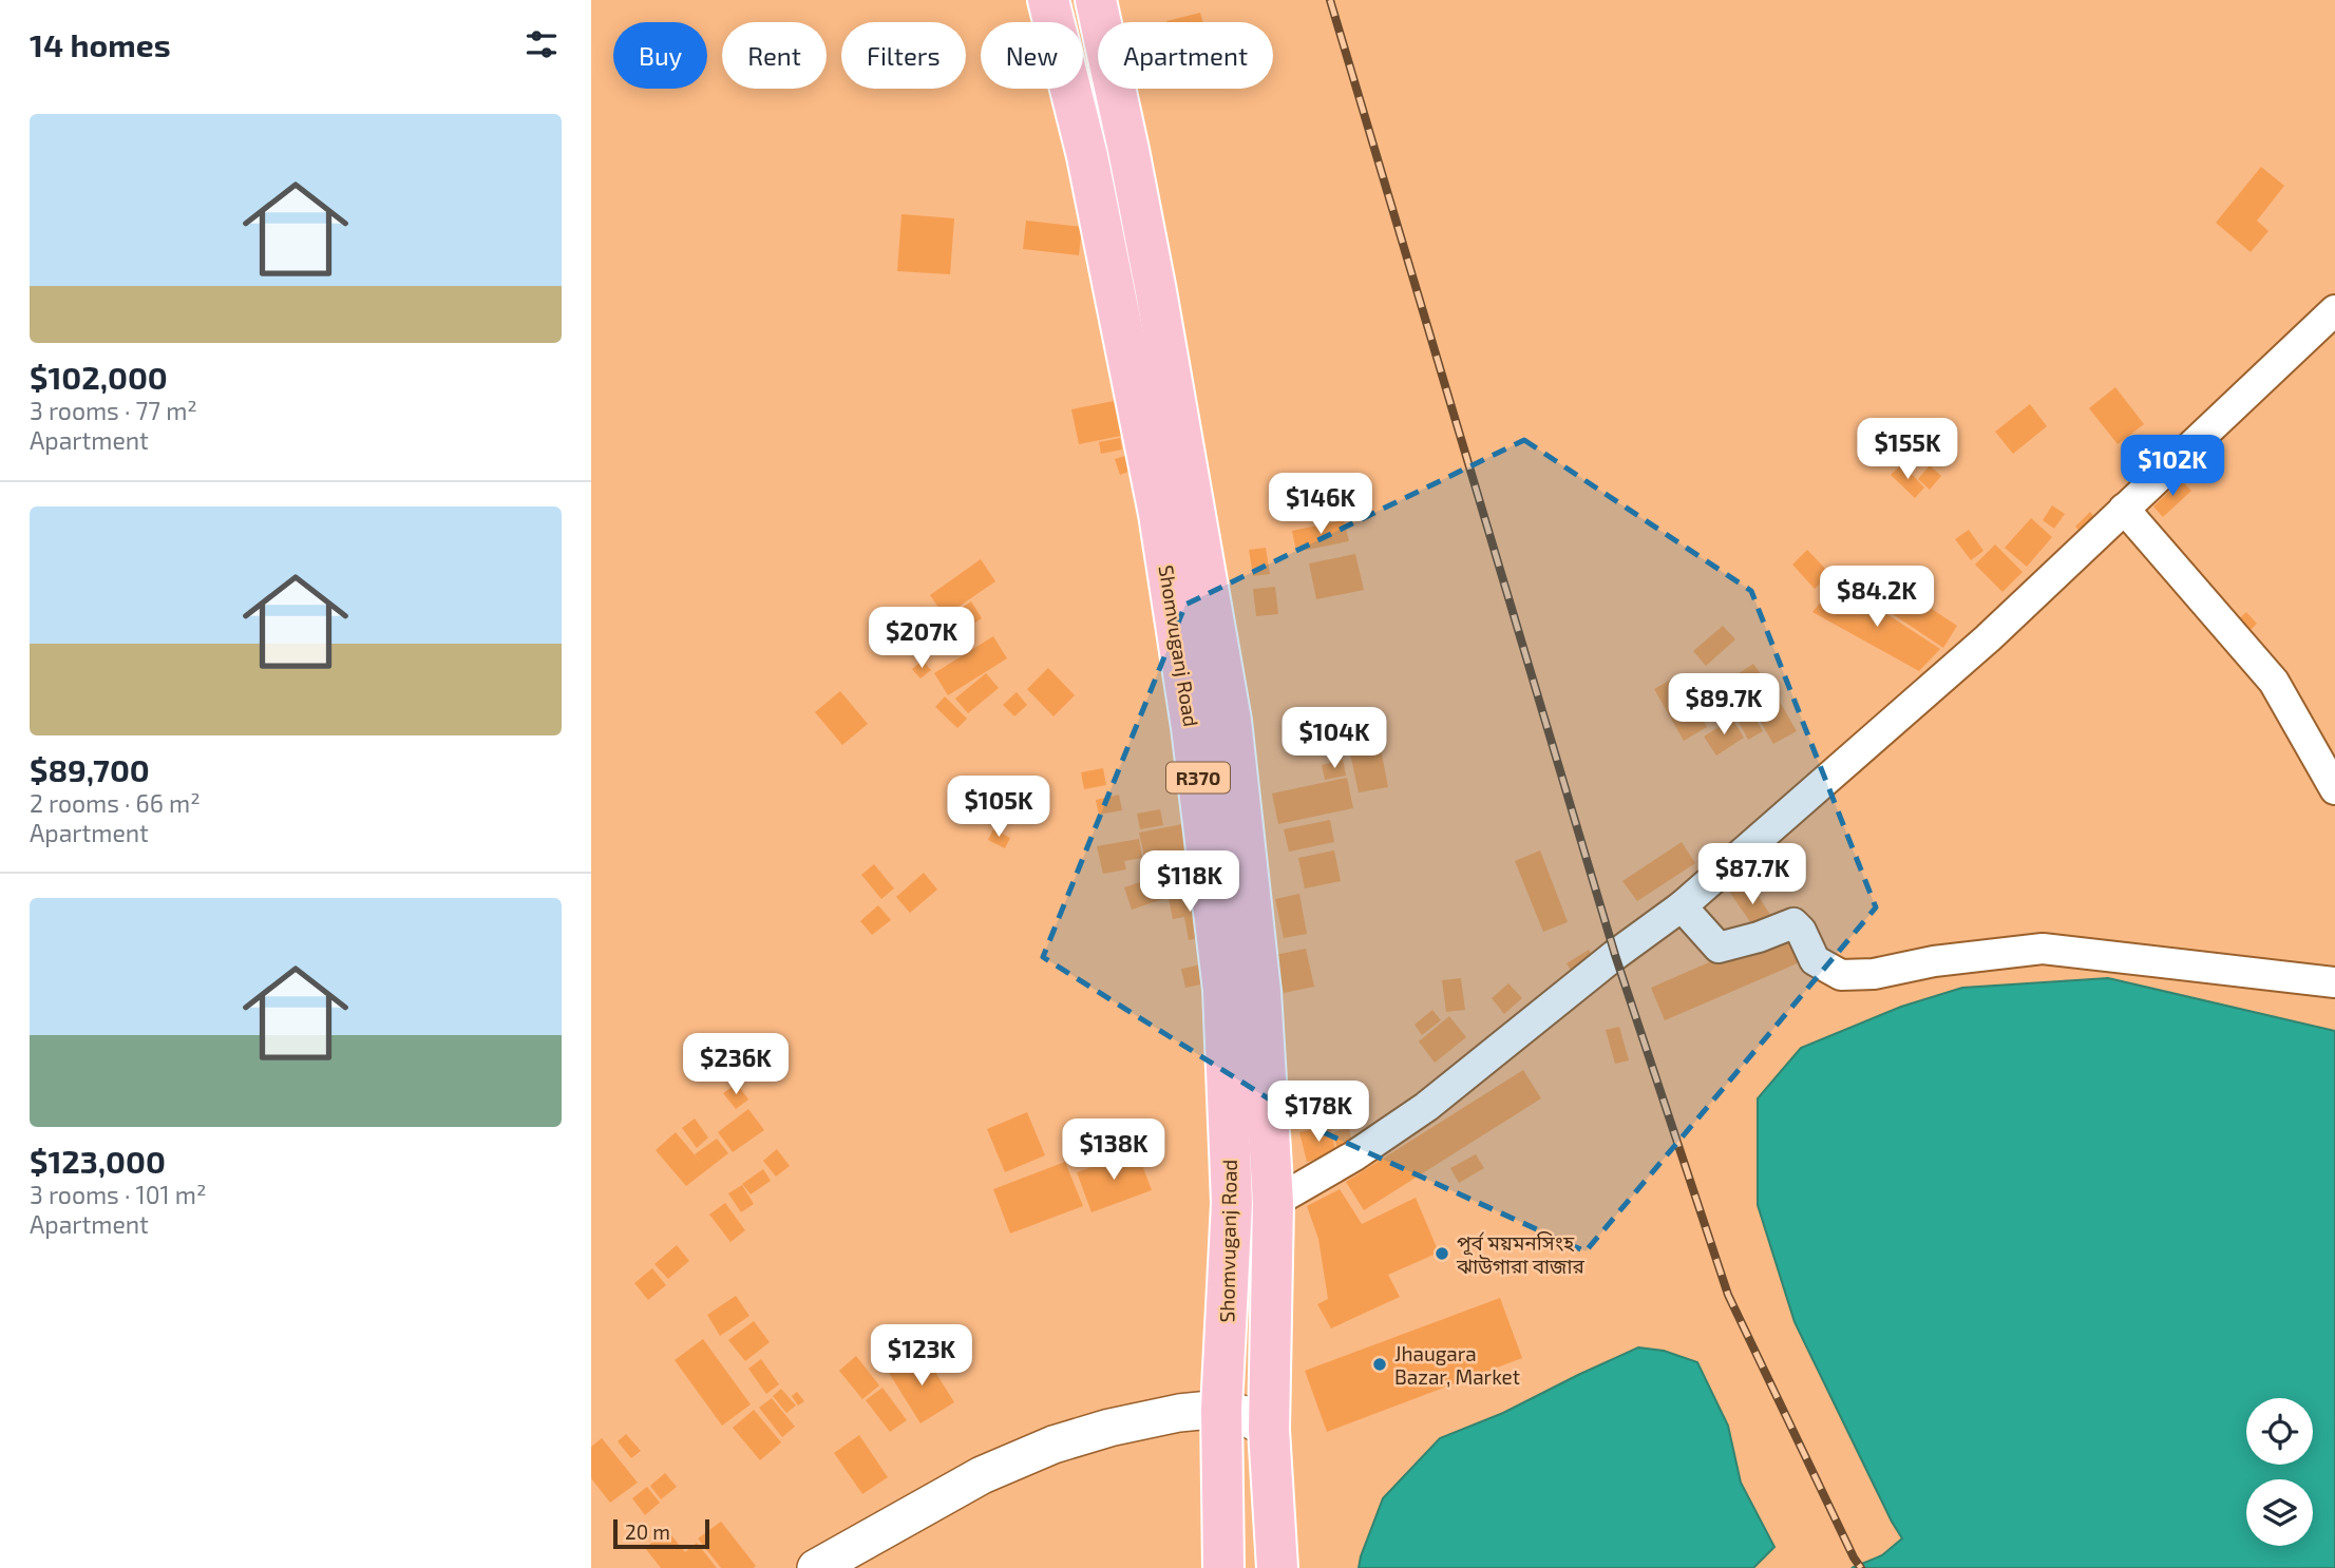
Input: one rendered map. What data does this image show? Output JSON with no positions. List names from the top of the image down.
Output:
{
  "streets": {
    "main road": ["Shomvuganj Road", "R370"]
  },
  "places": ["পূর্ব ময়মনসিংহ ঝাউগারা বাজার", "Jhaugara Bazar, Market"],
  "scale_bar": "20 m",
  "page": {
    "heading": "14 homes",
    "chip": [
      "Buy",
      "Rent",
      "Filters",
      "New",
      "Apartment"
    ],
    "list": [
      {
        "name": "$102,000",
        "note": "3 rooms · 77 m² · Apartment"
      },
      {
        "name": "$89,700",
        "note": "2 rooms · 66 m² · Apartment"
      },
      {
        "name": "$123,000",
        "note": "3 rooms · 101 m² · Apartment"
      }
    ],
    "price": [
      "$155K",
      "$102K",
      "$146K",
      "$84.2K",
      "$207K",
      "$89.7K",
      "$104K",
      "$105K",
      "$87.7K",
      "$118K",
      "$236K",
      "$178K",
      "$138K",
      "$123K"
    ],
    "scale": "20 m"
  }
}
